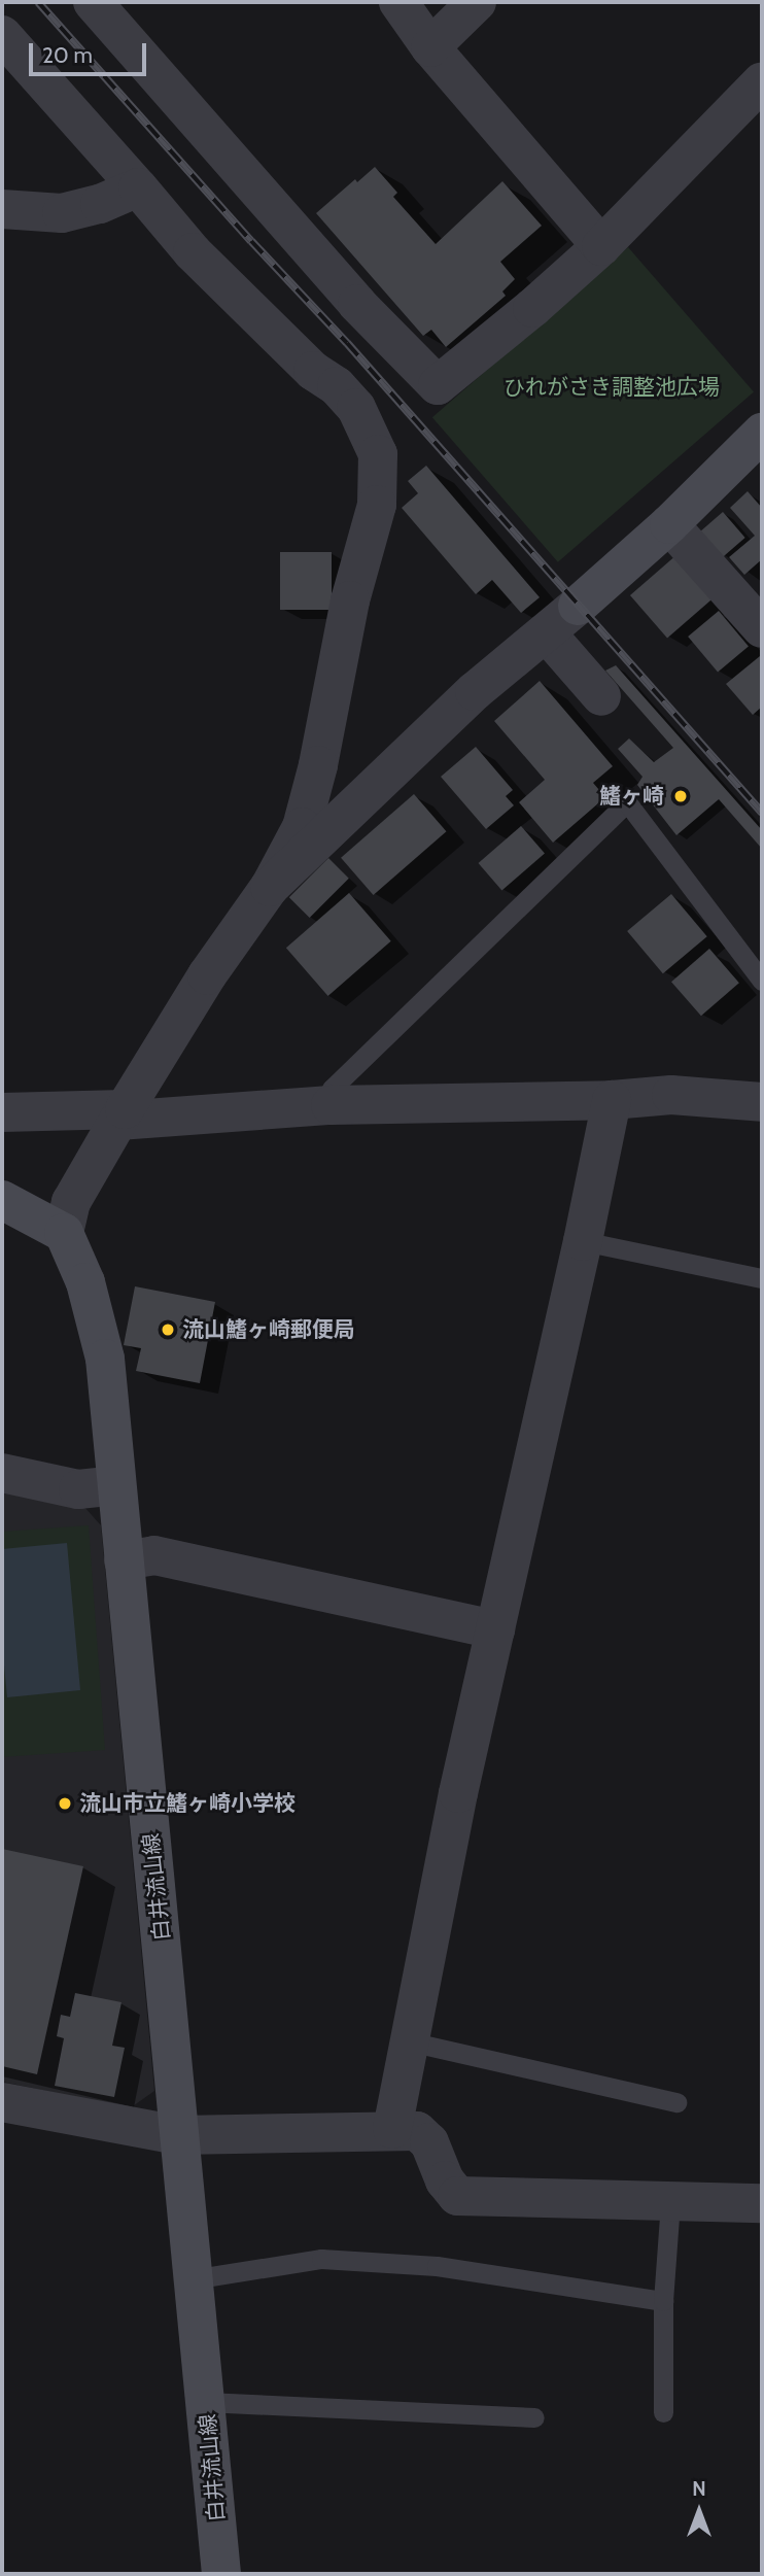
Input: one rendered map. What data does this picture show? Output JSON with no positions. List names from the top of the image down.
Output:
{
  "streets": {
    "main road": ["白井流山線"]
  },
  "parks": ["ひれがさき調整池広場"],
  "places": ["鰭ヶ崎", "流山鰭ヶ崎郵便局", "流山市立鰭ヶ崎小学校"],
  "scale_bar": "20 m",
  "north": "top"
}
